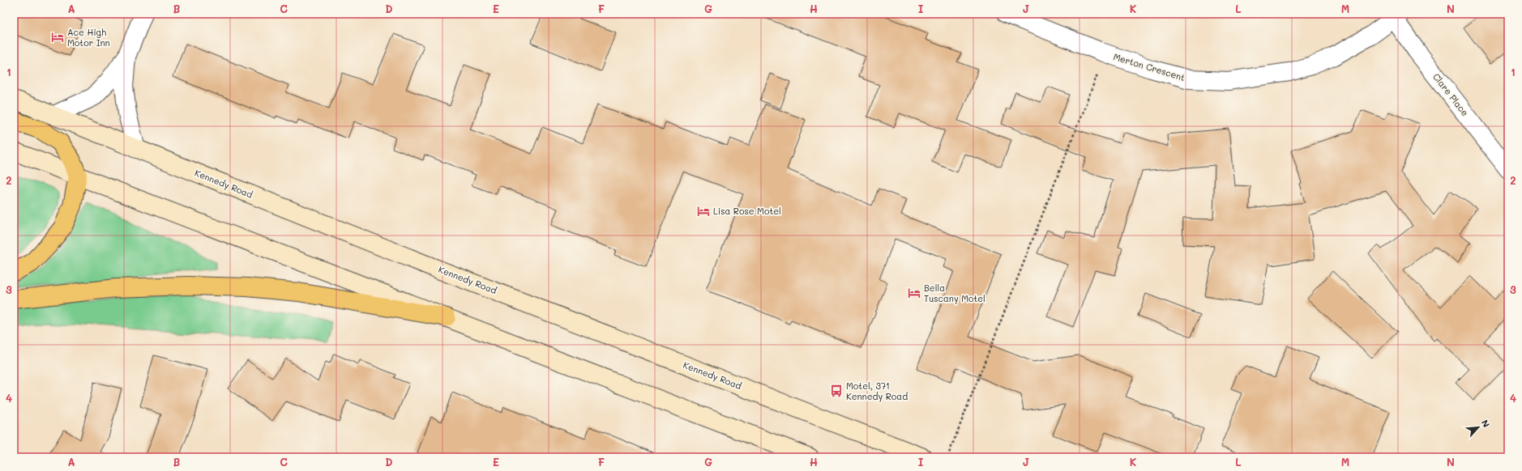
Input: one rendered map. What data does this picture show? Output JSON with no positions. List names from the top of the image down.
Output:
{
  "streets": {
    "main road": ["Kennedy Road"],
    "street": ["Merton Crescent", "Clare Place"]
  },
  "crossings": [
    ["Merton Crescent", "Clare Place"]
  ],
  "places": {
    "hotel": ["Ace High Motor Inn", "Lisa Rose Motel", "Bella Tuscany Motel"],
    "bus stop": ["Motel, 371 Kennedy Road"]
  },
  "north": "top right",
  "grid": {
    "columns": [
      "A",
      "B",
      "C",
      "D",
      "E",
      "F",
      "G",
      "H",
      "I",
      "J",
      "K",
      "L",
      "M",
      "N"
    ],
    "rows": [
      "1",
      "2",
      "3",
      "4"
    ]
  }
}
